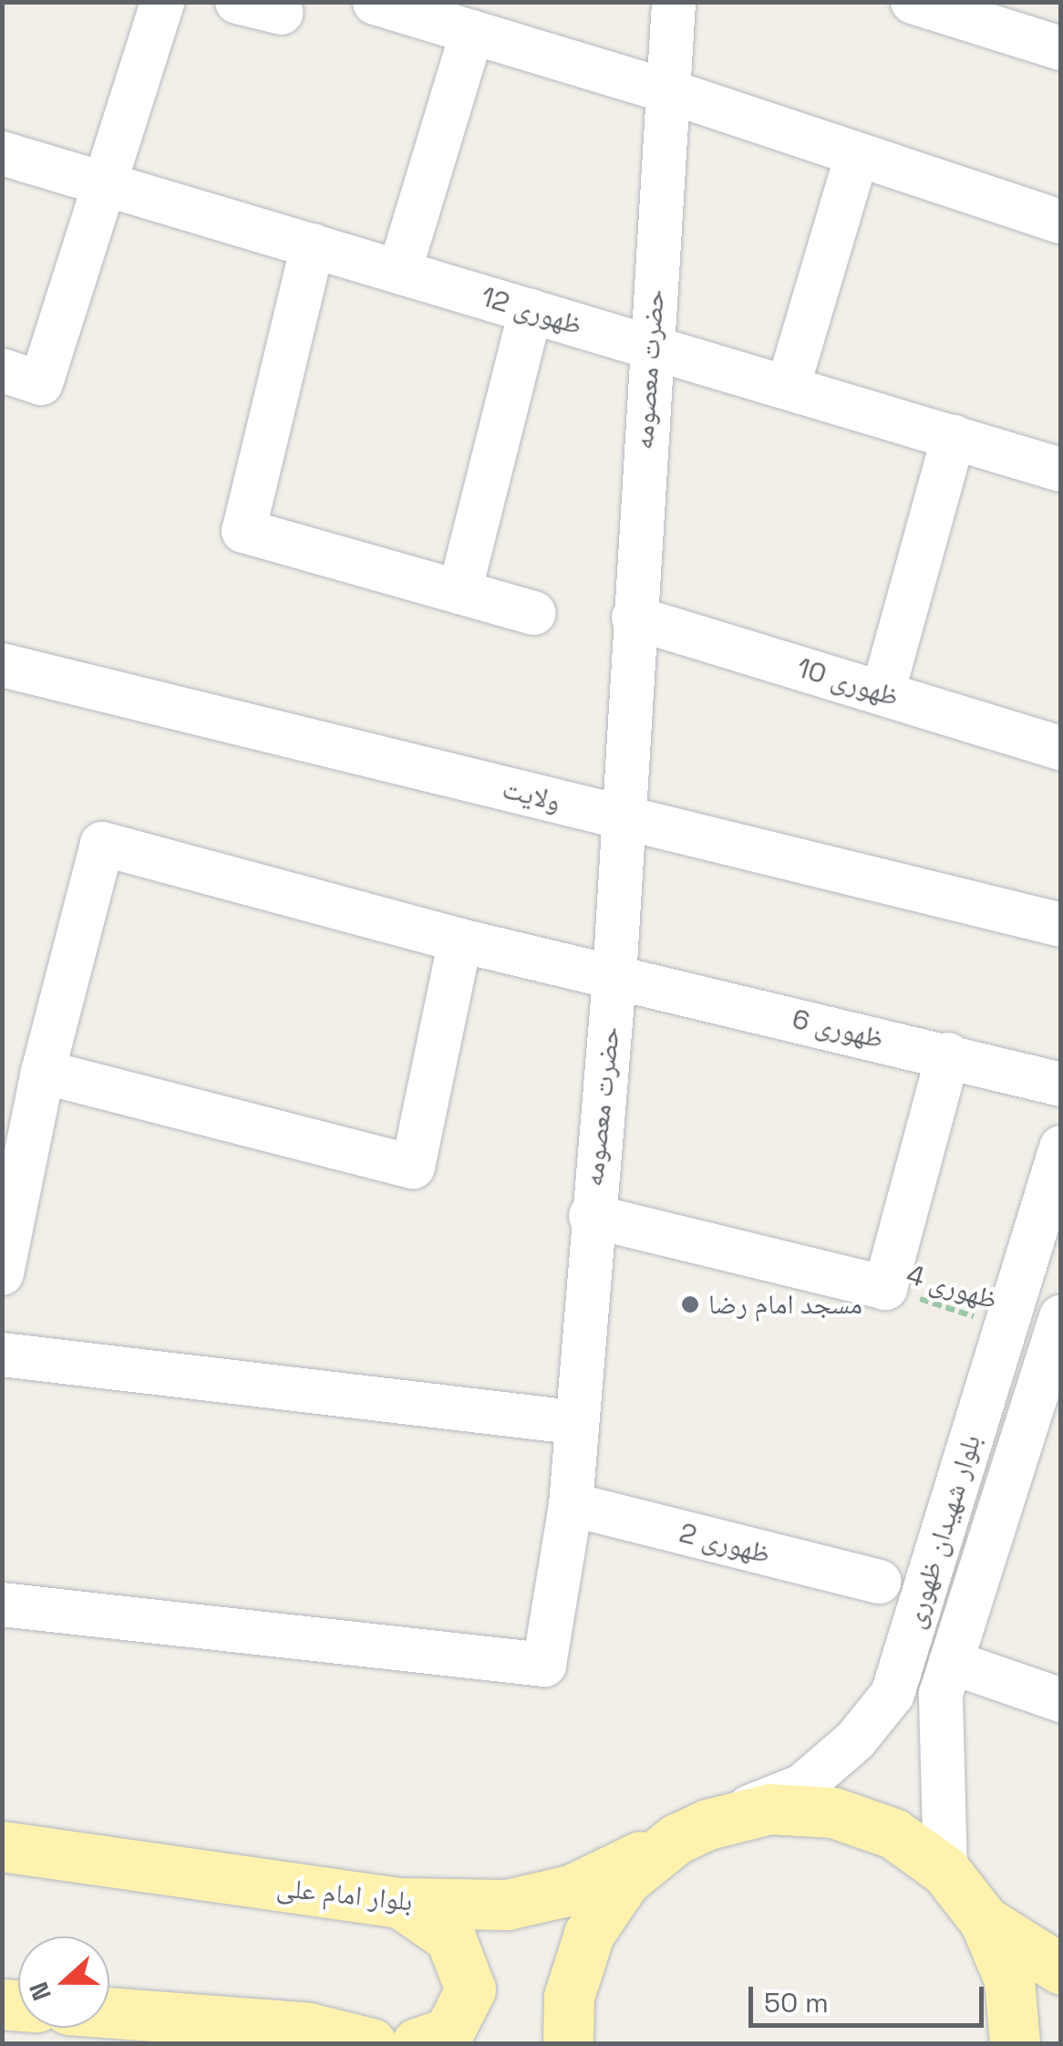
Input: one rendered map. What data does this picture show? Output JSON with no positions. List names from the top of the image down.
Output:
{
  "streets": {
    "main road": ["بلوار امام علی"],
    "street": [
      "ظهوری 12",
      "حضرت معصومه",
      "ظهوری 10",
      "ولایت",
      "ظهوری 6",
      "بلوار شهیدان ظهوری",
      "ظهوری 2"
    ],
    "path": ["ظهوری 4"]
  },
  "crossings": [
    ["ظهوری 12", "حضرت معصومه"],
    ["حضرت معصومه", "ظهوری 10"],
    ["حضرت معصومه", "ولایت"],
    ["حضرت معصومه", "ظهوری 6"],
    ["حضرت معصومه", "ظهوری 2"],
    ["ظهوری 4", "بلوار شهیدان ظهوری"],
    ["بلوار شهیدان ظهوری", "بلوار امام علی"]
  ],
  "places": ["مسجد امام رضا"],
  "scale_bar": "50 m",
  "north": "left"
}
